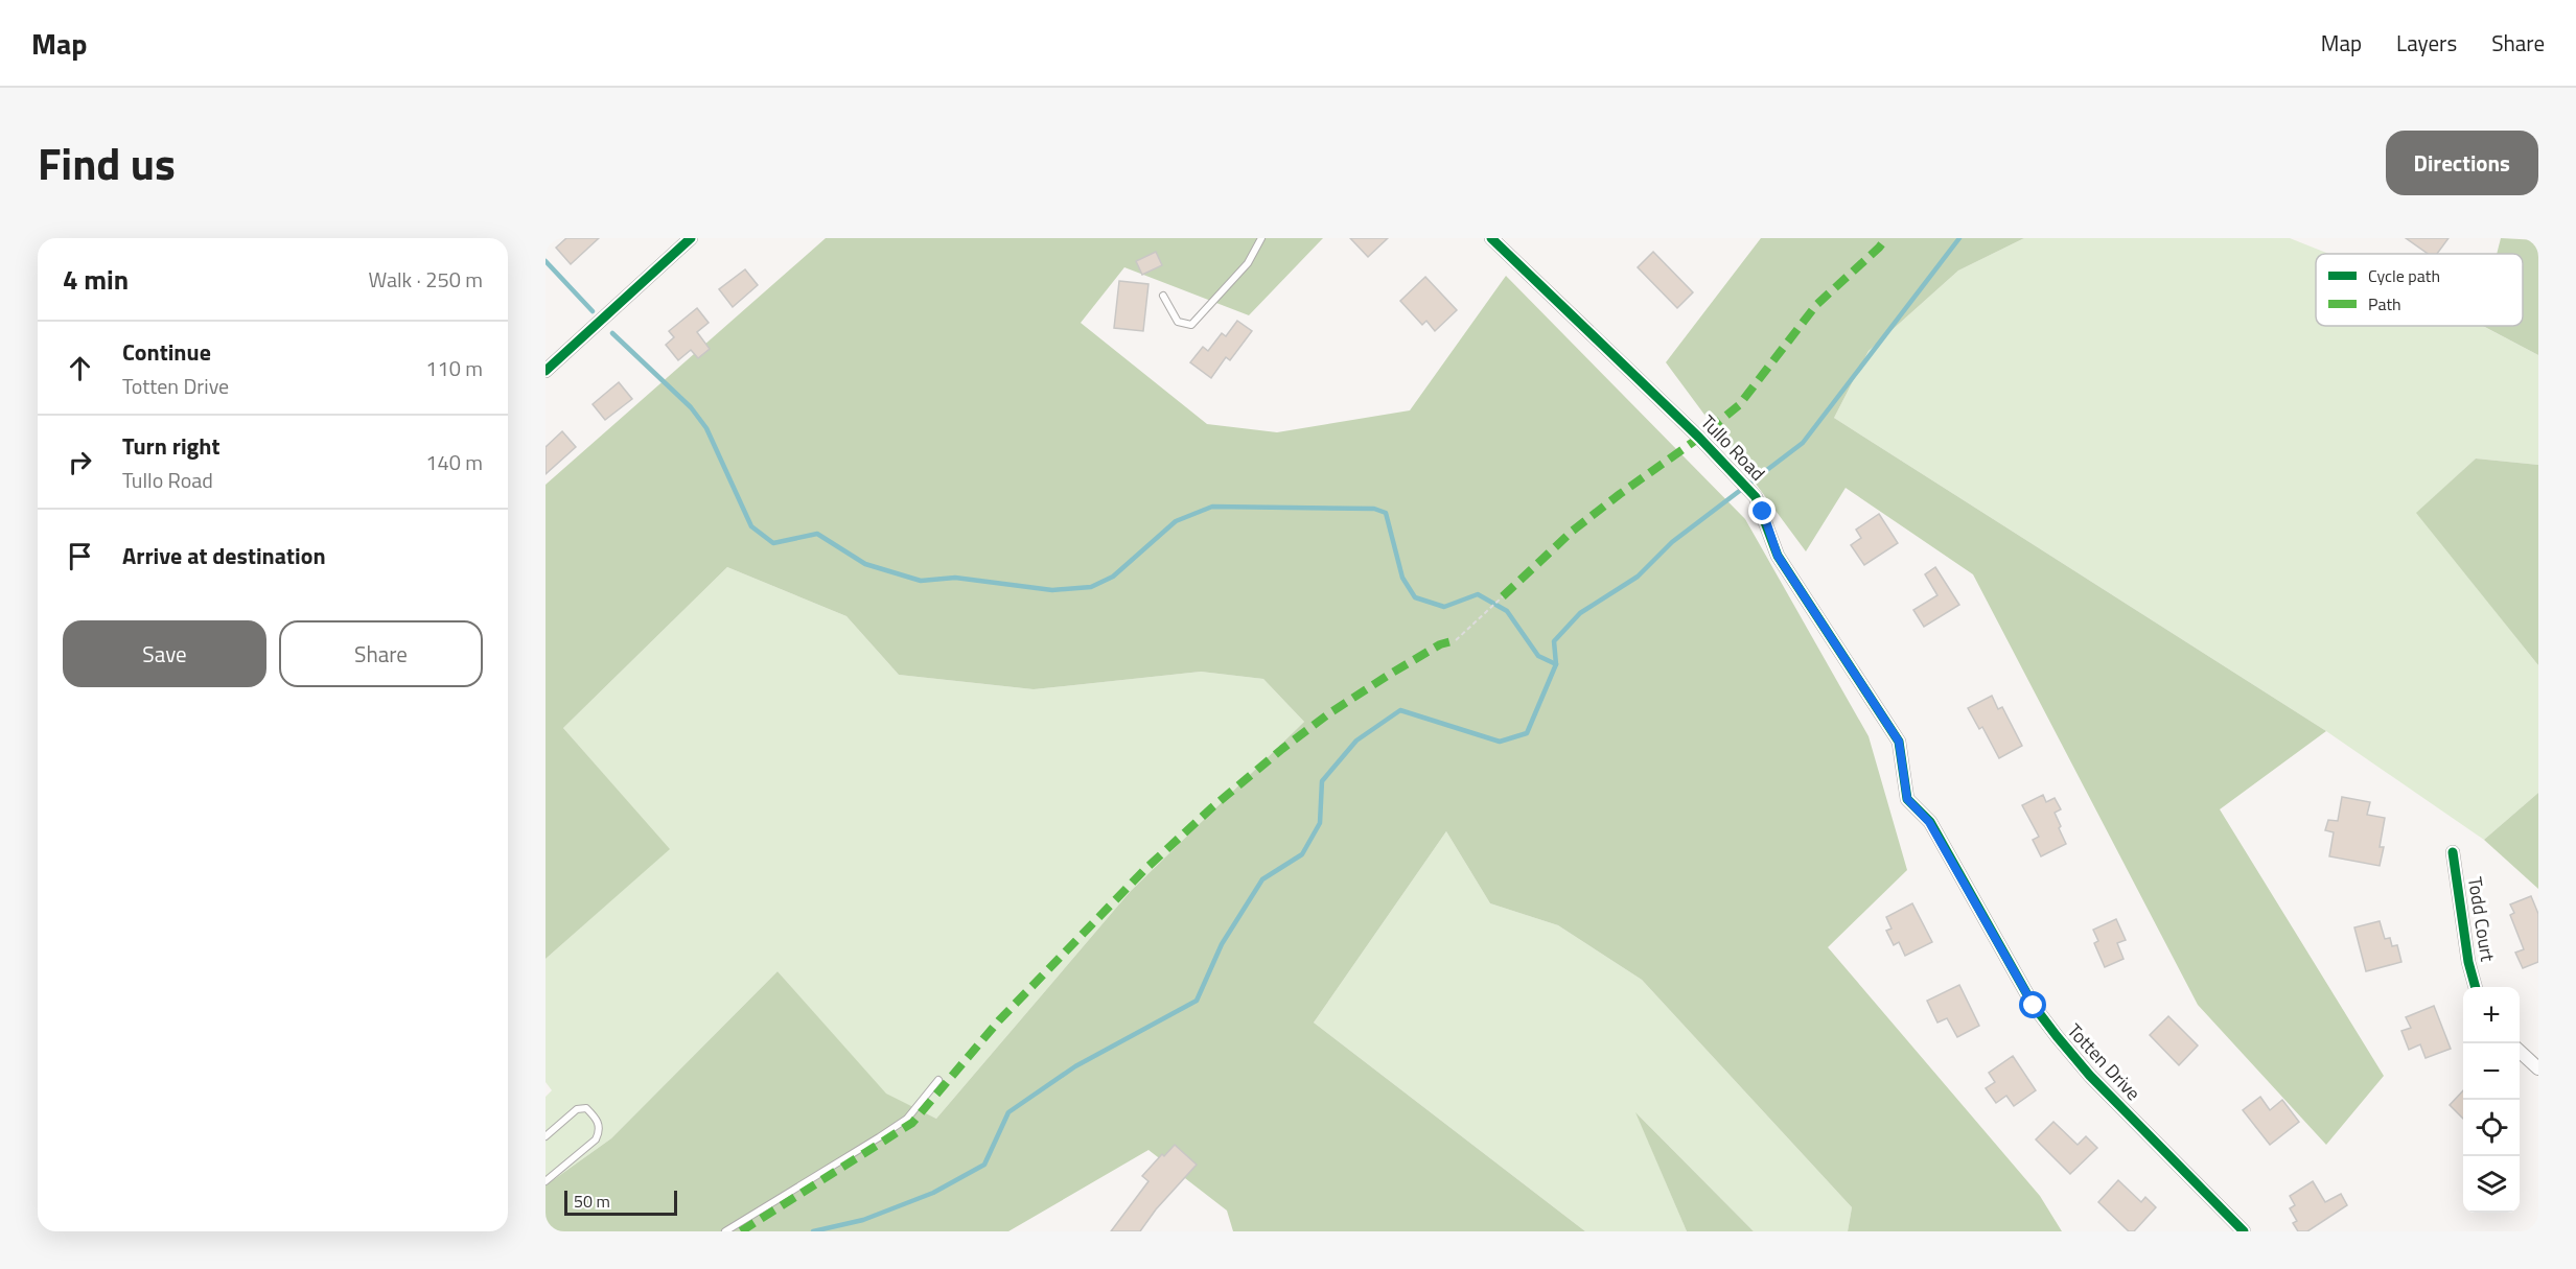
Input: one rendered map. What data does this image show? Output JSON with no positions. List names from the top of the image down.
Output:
{
  "streets": {
    "street": ["Tullo Road", "Todd Court", "Totten Drive"]
  },
  "crossings": [
    ["Tullo Road", "Totten Drive"]
  ],
  "legend": ["Cycle path", "Path"],
  "scale_bar": "50 m",
  "page": {
    "header": "Map",
    "nav": ["Map", "Layers", "Share"],
    "title": "Find us",
    "buttons": [
      "Directions",
      ["Save", "Share"]
    ],
    "heading": ["4 min", "Walk · 250 m"],
    "list": [
      ["Continue", "Totten Drive", "110 m"],
      ["Turn right", "Tullo Road", "140 m"],
      "Arrive at destination"
    ],
    "map_buttons": ["+", "−"],
    "scale": "50 m"
  }
}
